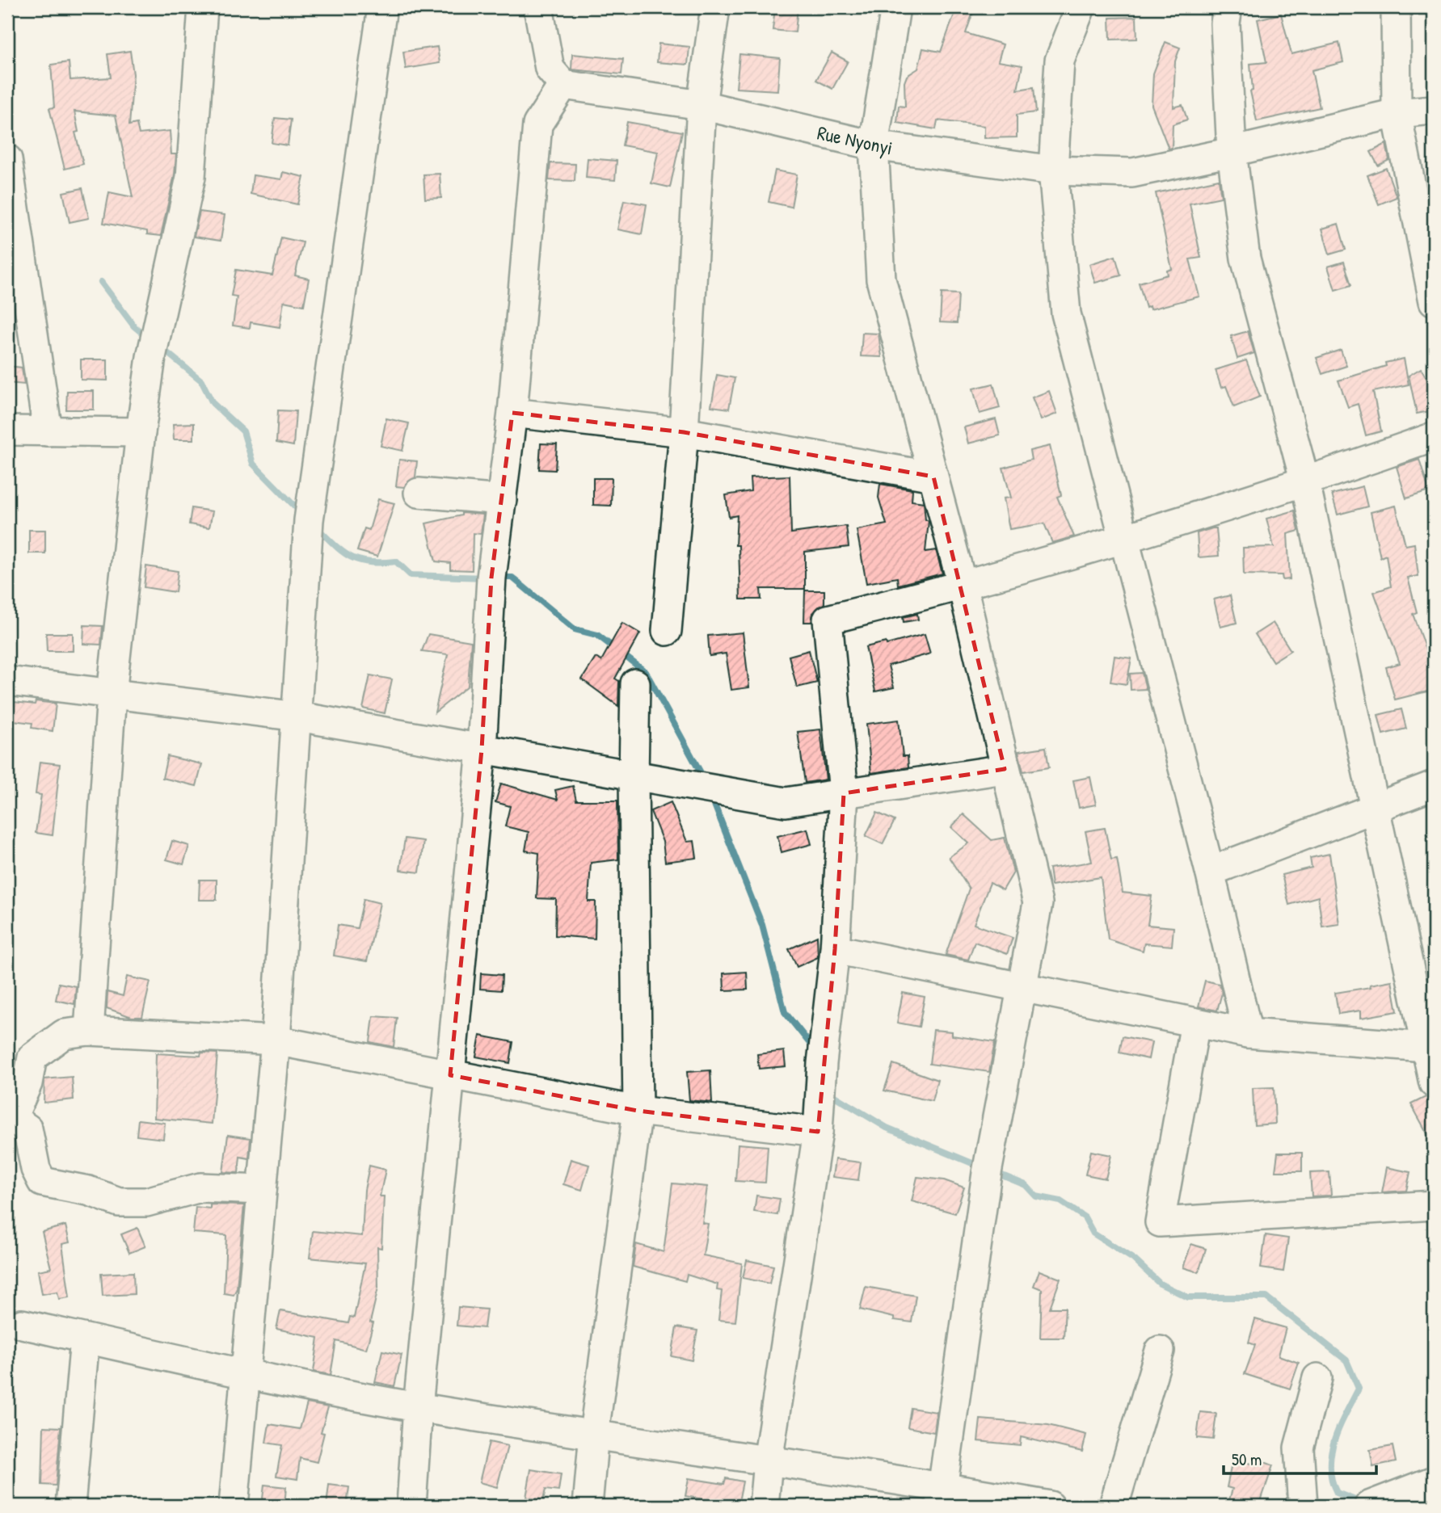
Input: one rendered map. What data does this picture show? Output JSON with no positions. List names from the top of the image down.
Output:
{
  "streets": {
    "street": ["Rue Nyonyi"]
  },
  "scale_bar": "50 m"
}
